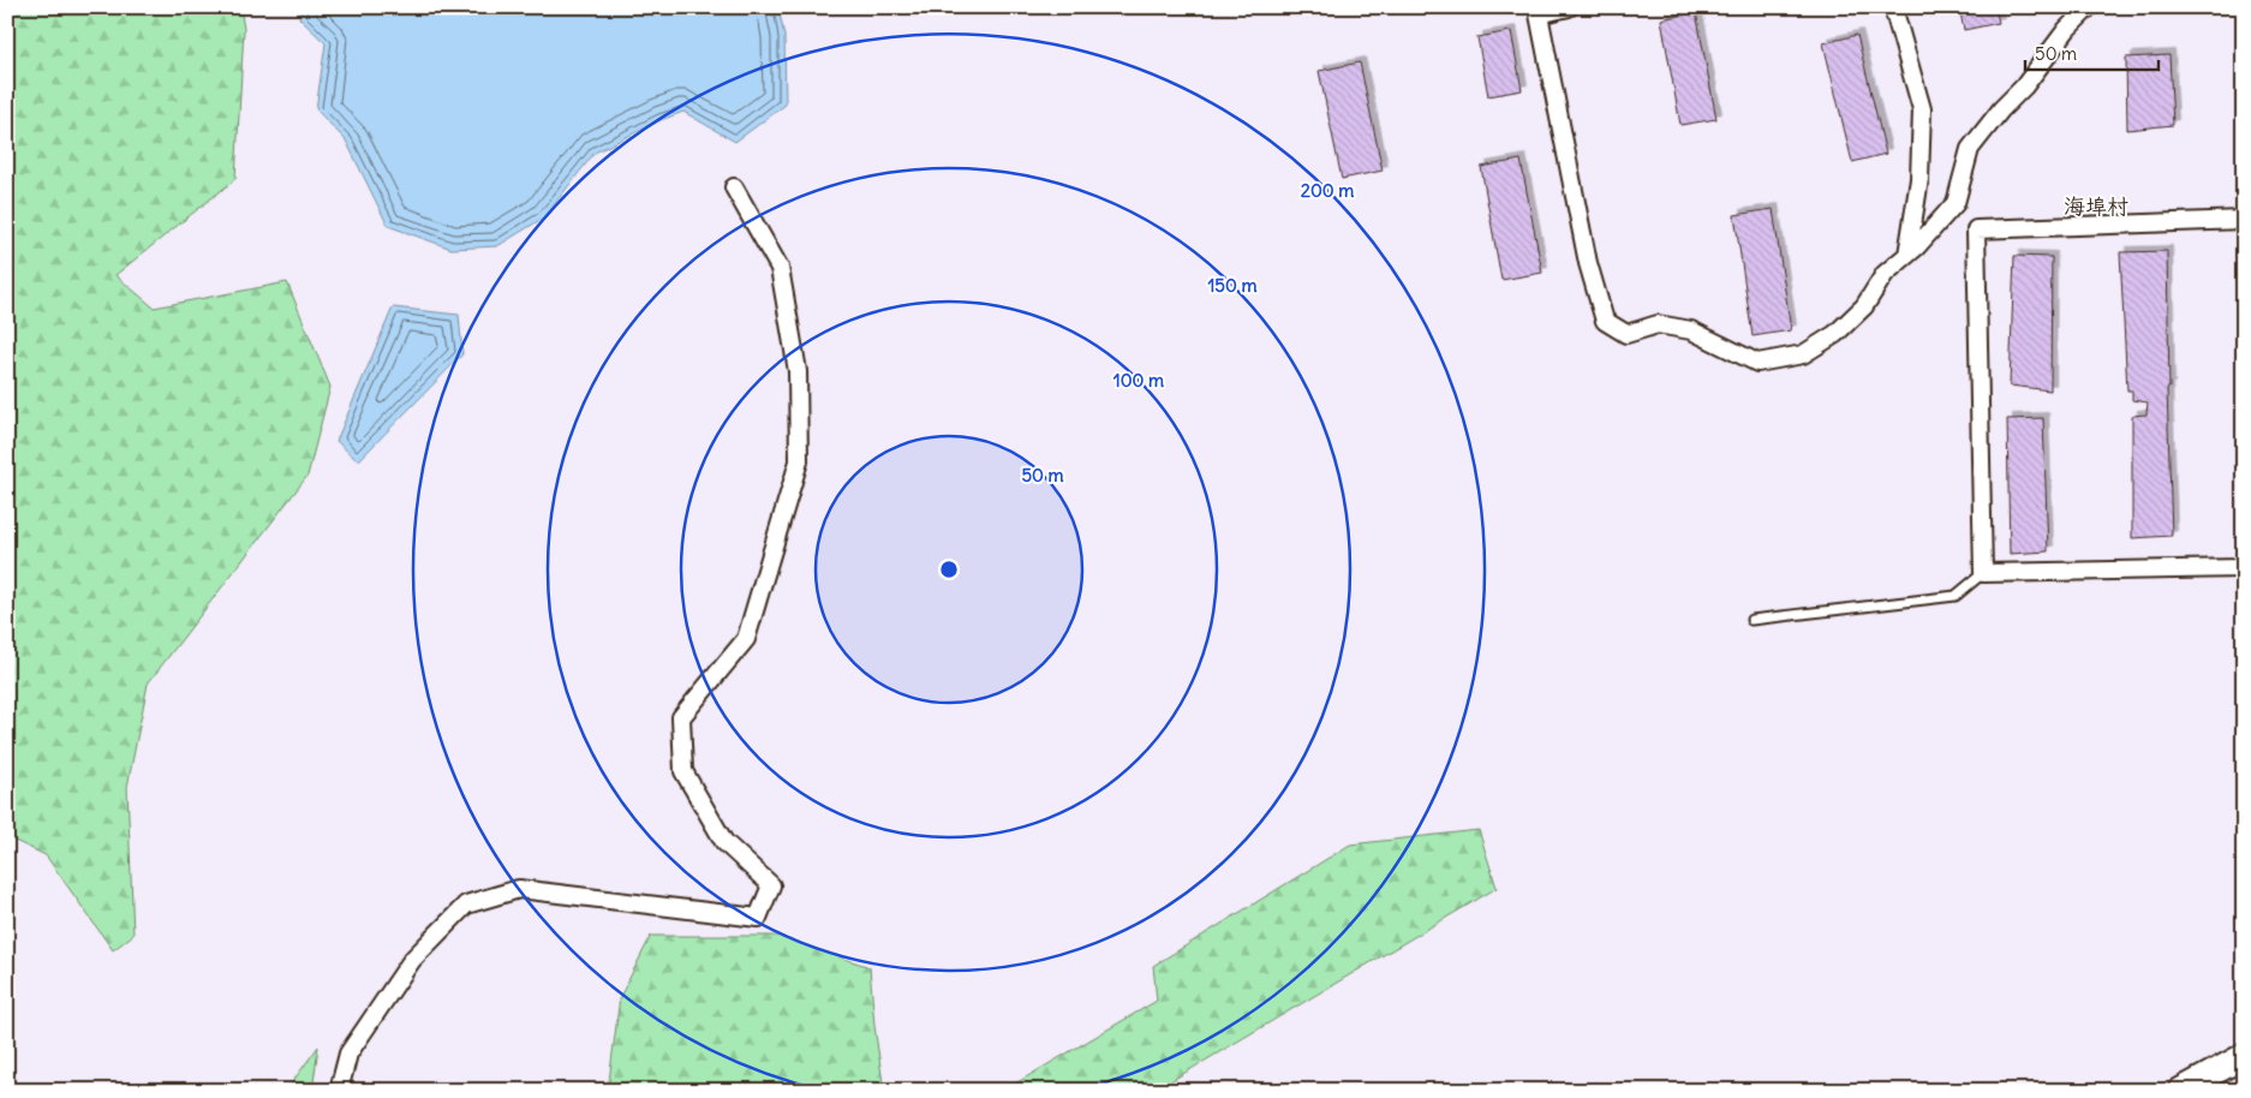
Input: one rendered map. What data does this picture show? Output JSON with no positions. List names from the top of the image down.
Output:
{
  "districts": ["海埠村"],
  "scale_bar": "50 m",
  "rings": [
    "200 m",
    "150 m",
    "100 m",
    "50 m"
  ]
}
